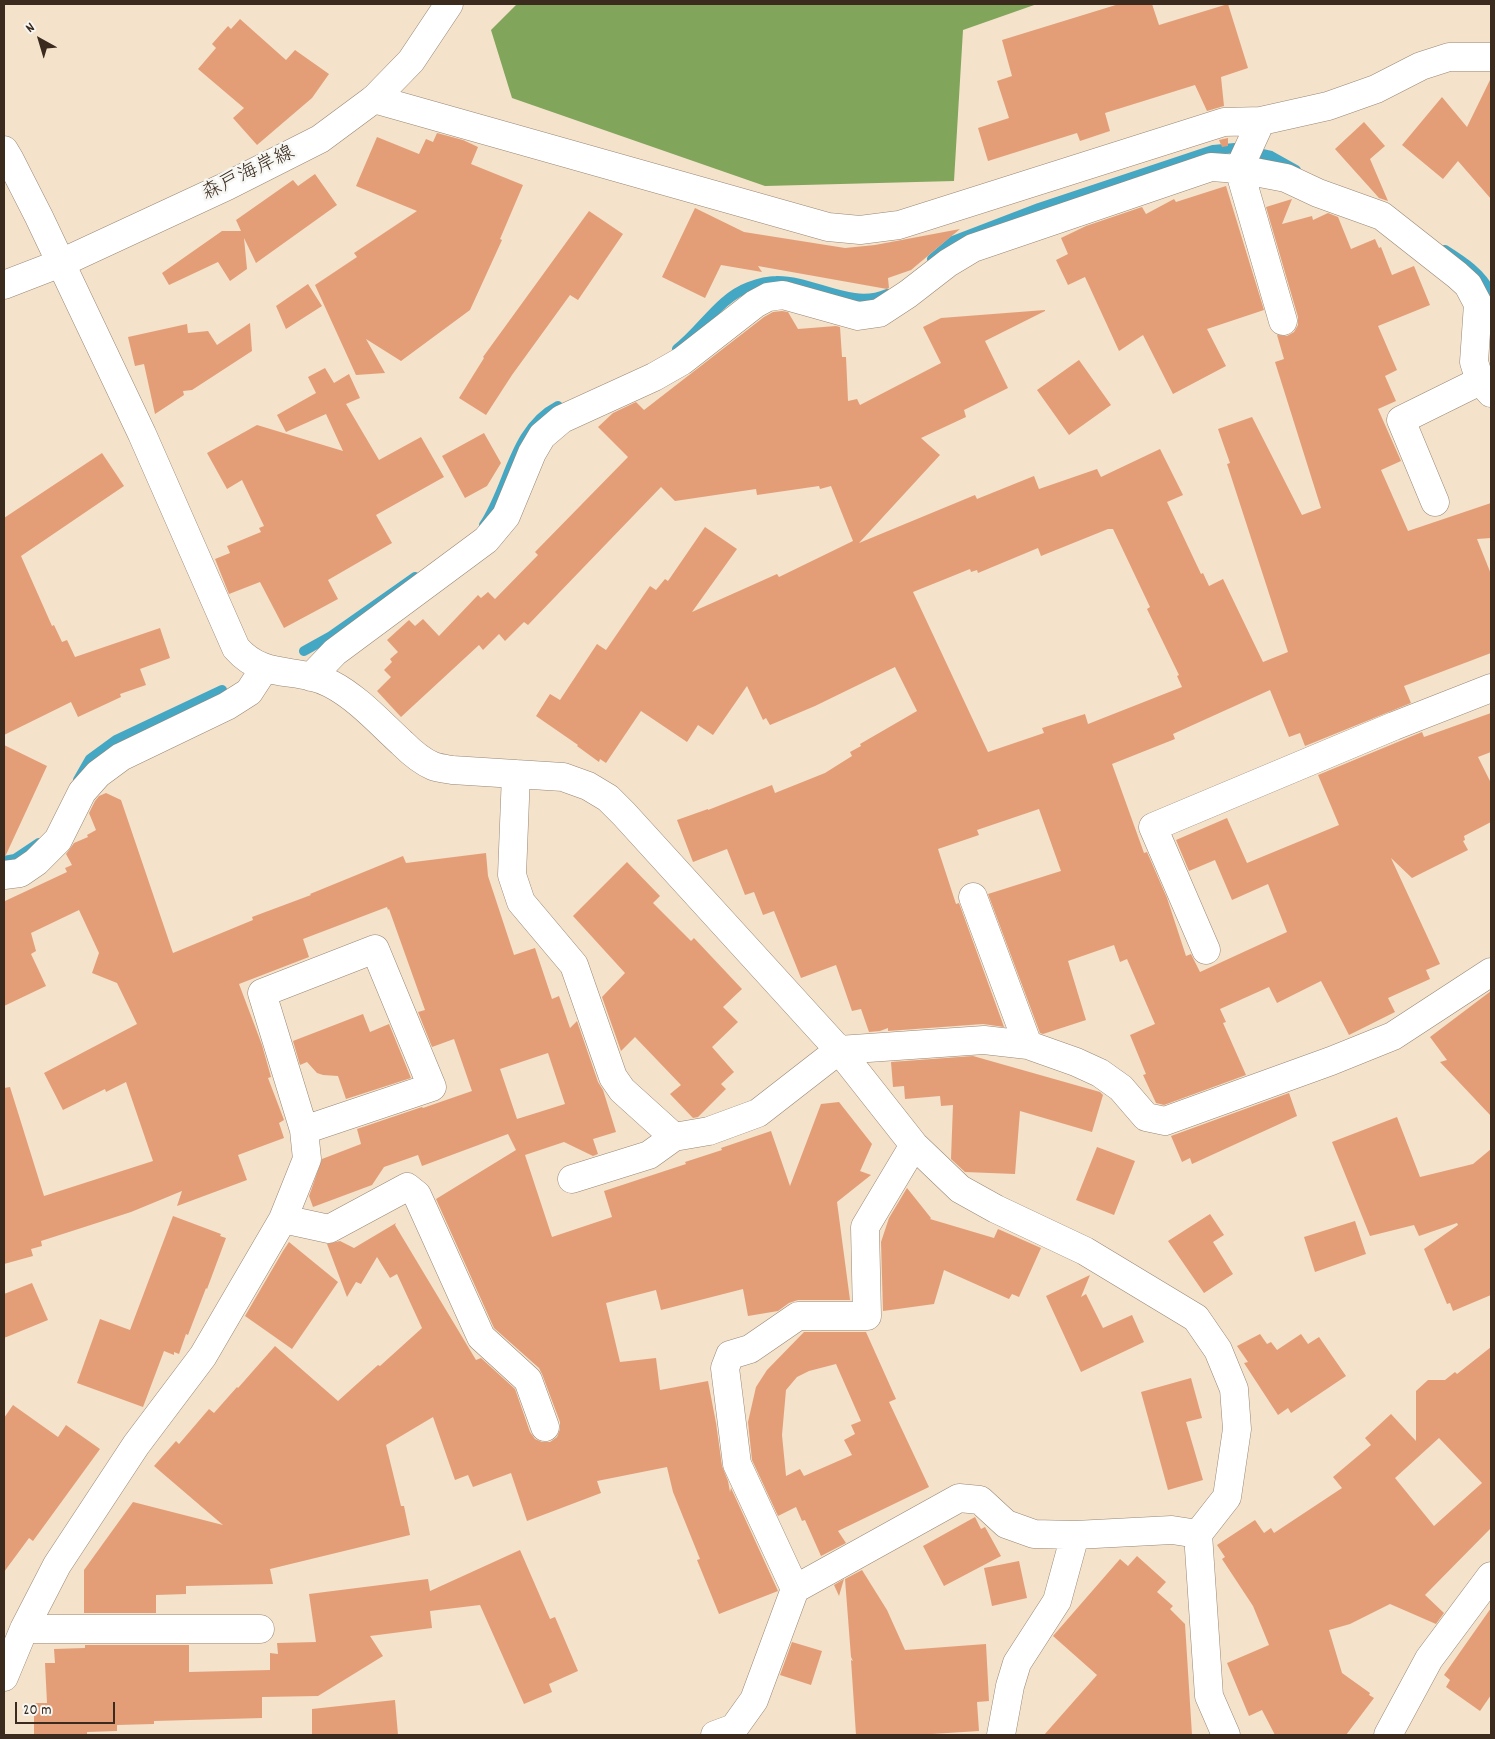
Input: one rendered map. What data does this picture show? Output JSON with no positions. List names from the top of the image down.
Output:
{
  "streets": {
    "street": ["森戸海岸線"]
  },
  "scale_bar": "20 m",
  "north": "top left"
}
